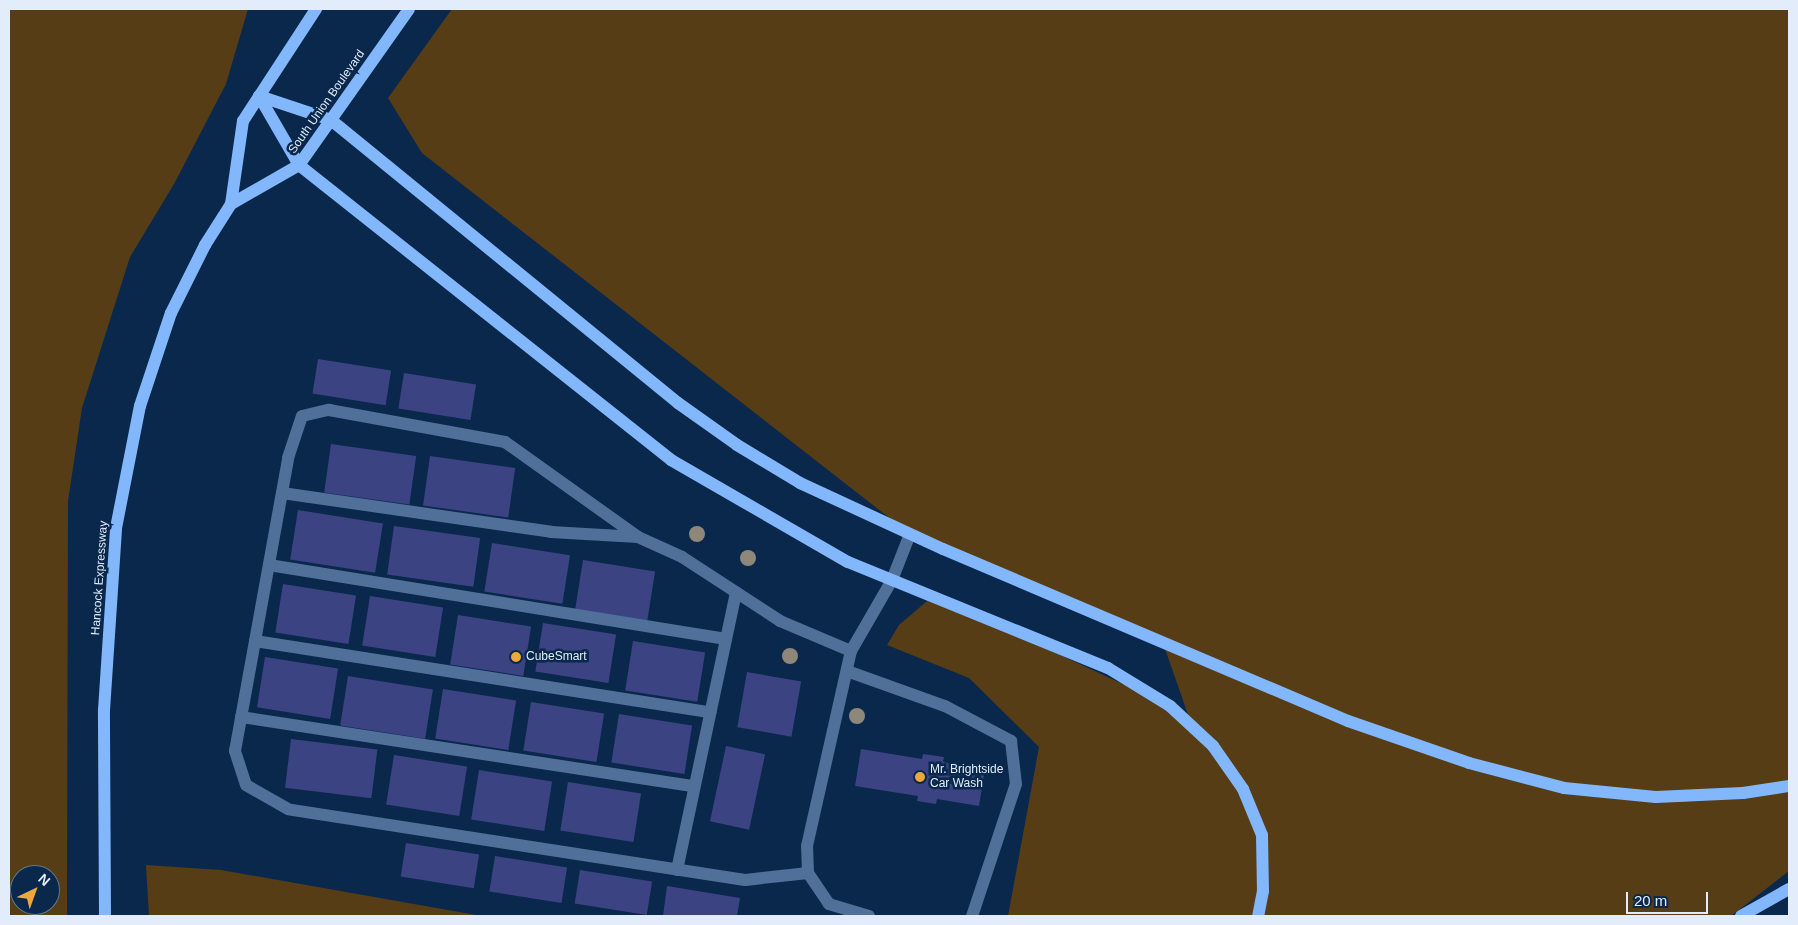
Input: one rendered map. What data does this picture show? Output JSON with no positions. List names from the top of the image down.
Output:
{
  "streets": {
    "main road": ["South Union Boulevard", "Hancock Expressway"]
  },
  "crossings": [
    ["South Union Boulevard", "Hancock Expressway"]
  ],
  "places": ["CubeSmart", "Mr. Brightside Car Wash"],
  "scale_bar": "20 m",
  "north": "top right"
}
